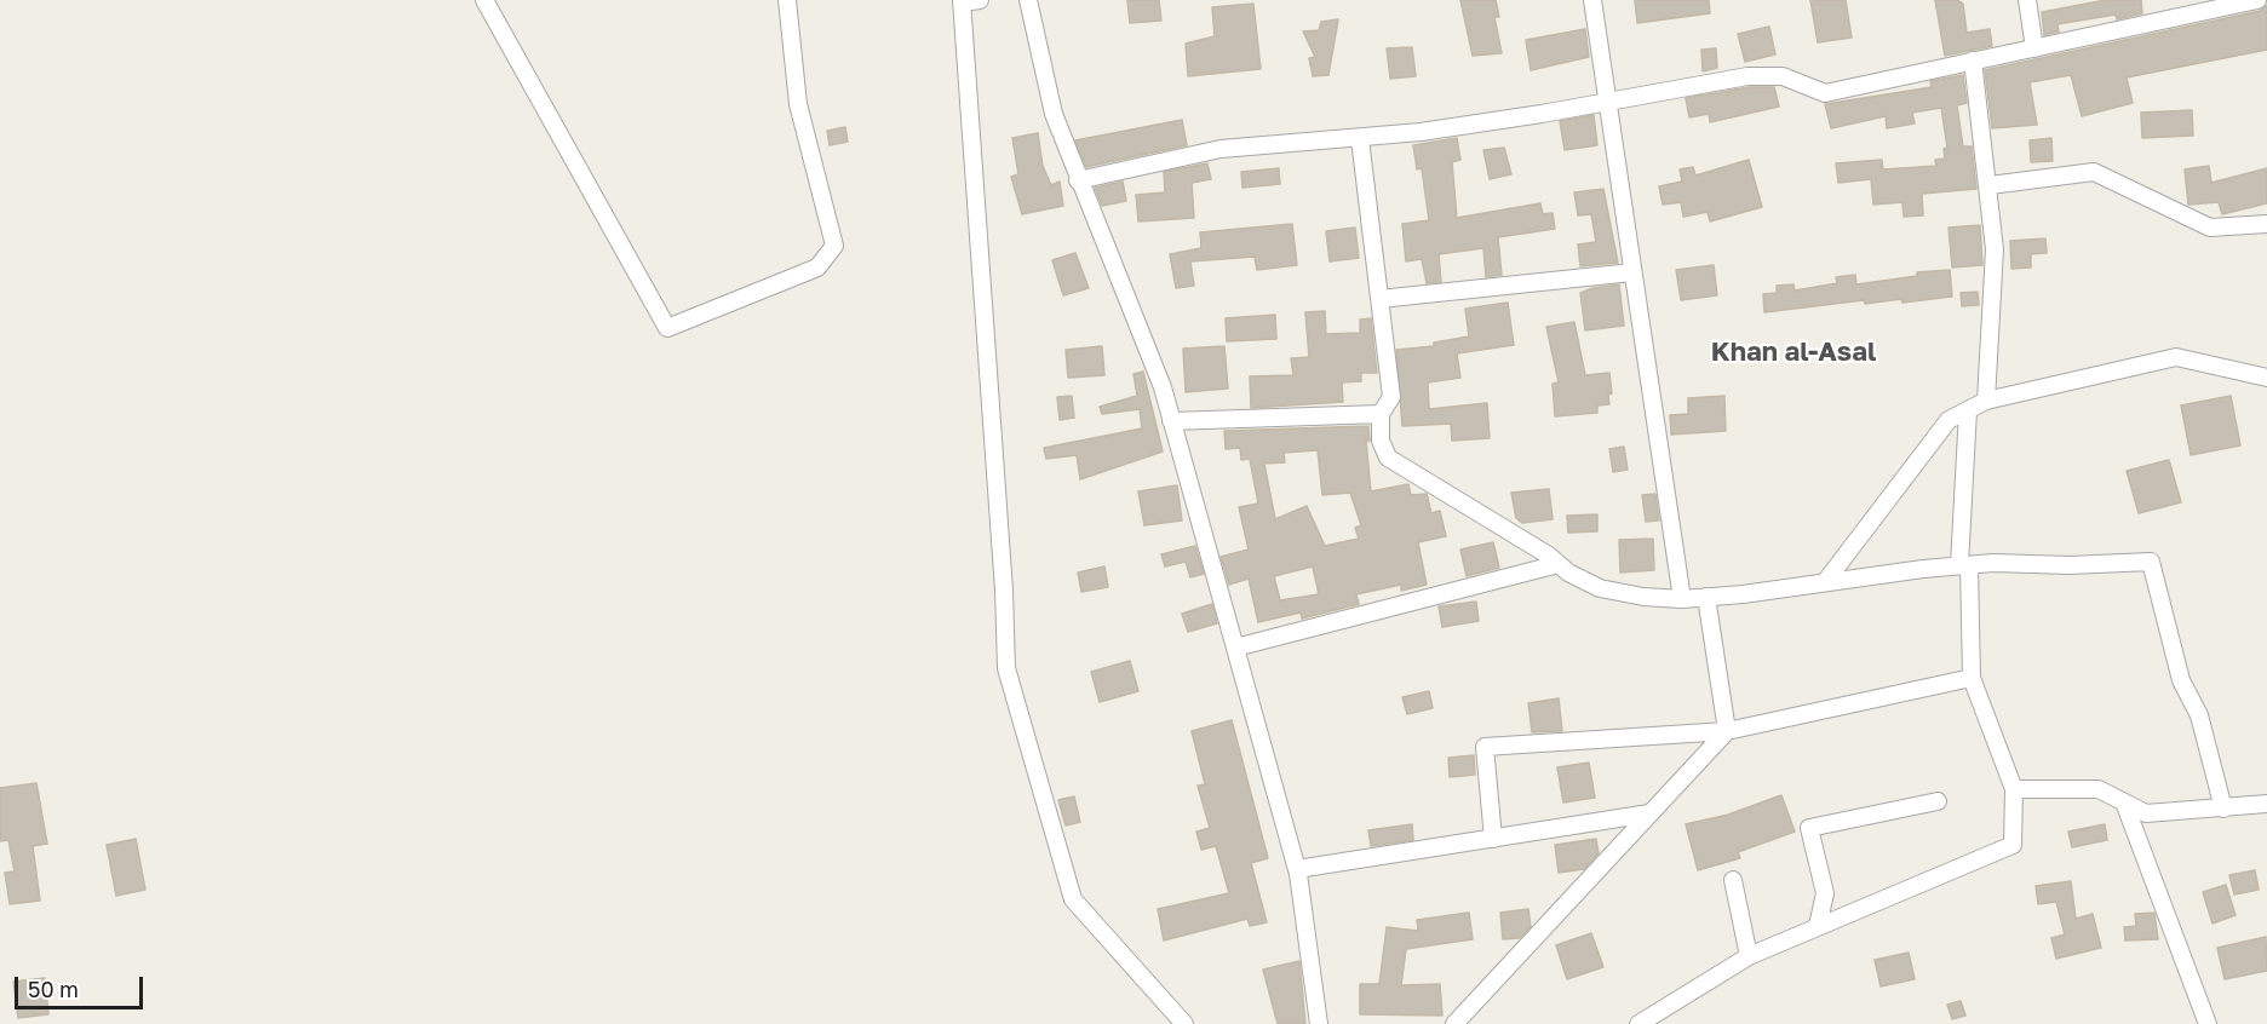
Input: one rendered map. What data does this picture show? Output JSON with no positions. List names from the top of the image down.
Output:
{
  "districts": ["Khan al-Asal"],
  "scale_bar": "50 m"
}
